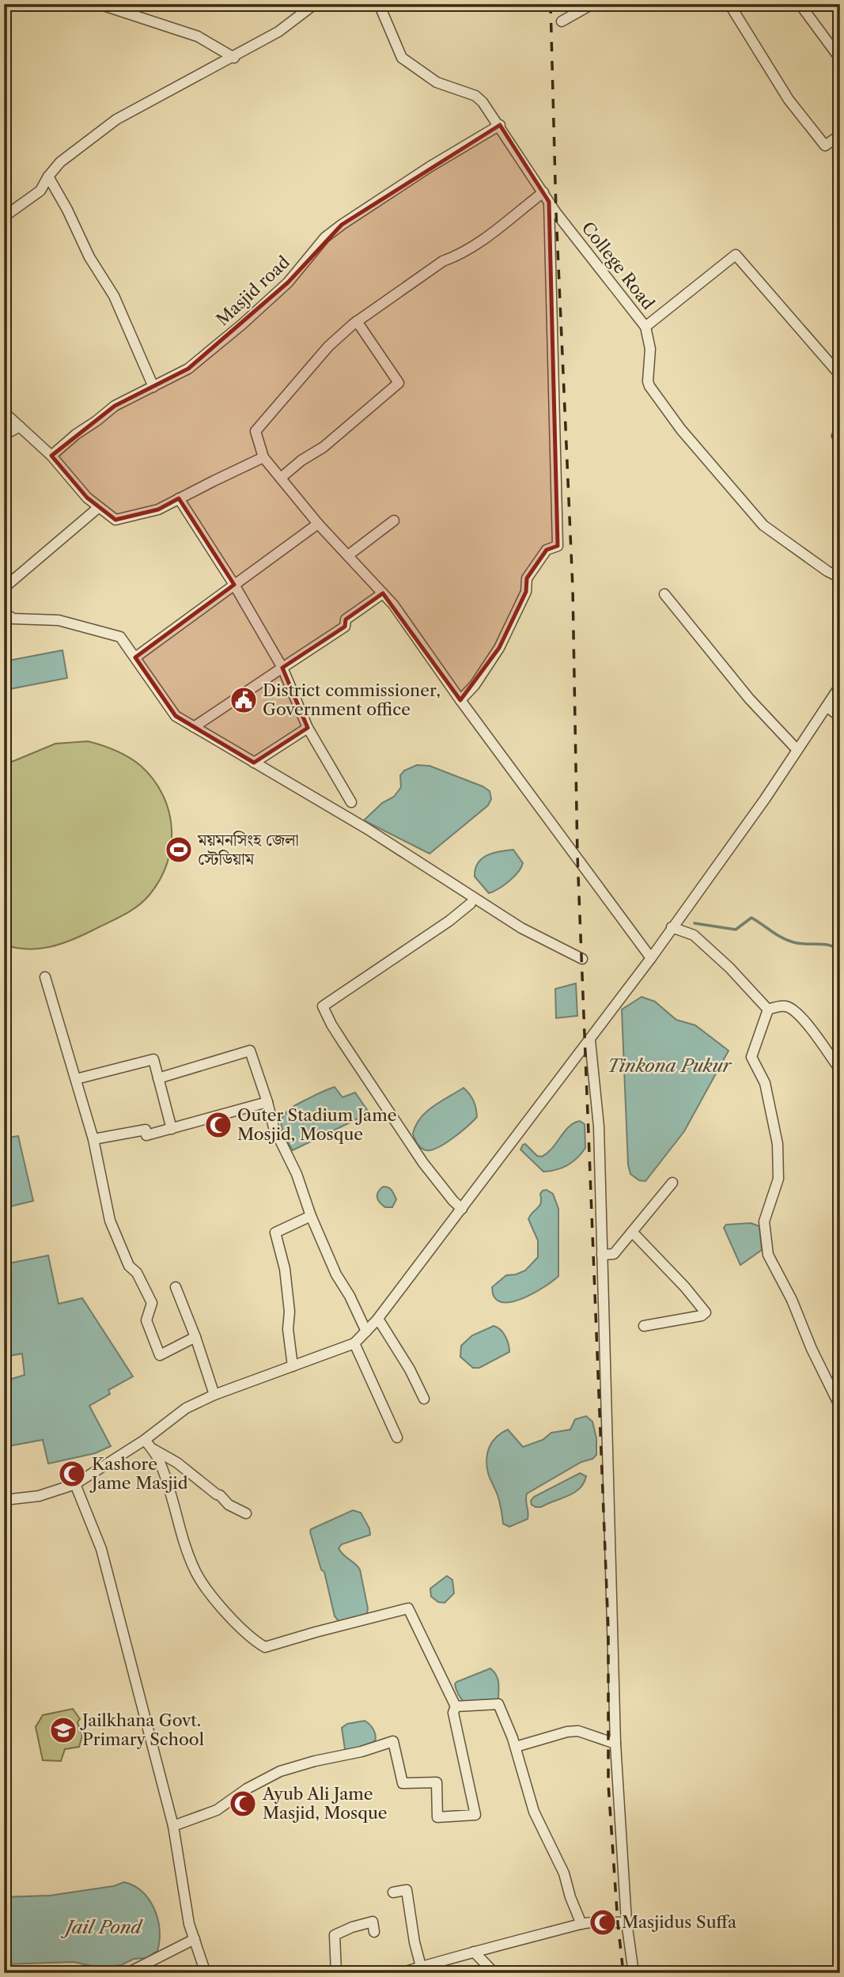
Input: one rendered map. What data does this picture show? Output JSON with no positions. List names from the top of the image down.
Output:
{
  "streets": {
    "street": ["College Road", "Masjid road"]
  },
  "crossings": [
    ["College Road", "Masjid road"]
  ],
  "water": ["Tinkona Pukur", "Jail Pond"],
  "places": {
    "public building": ["District commissioner, Government office"],
    "sports": ["ময়মনসিংহ জেলা স্টেডিয়াম"],
    "mosque": [
      "Outer Stadium Jame Mosjid, Mosque",
      "Kashore Jame Masjid",
      "Ayub Ali Jame Masjid, Mosque",
      "Masjidus Suffa"
    ],
    "school or university": ["Jailkhana Govt. Primary School"]
  }
}
